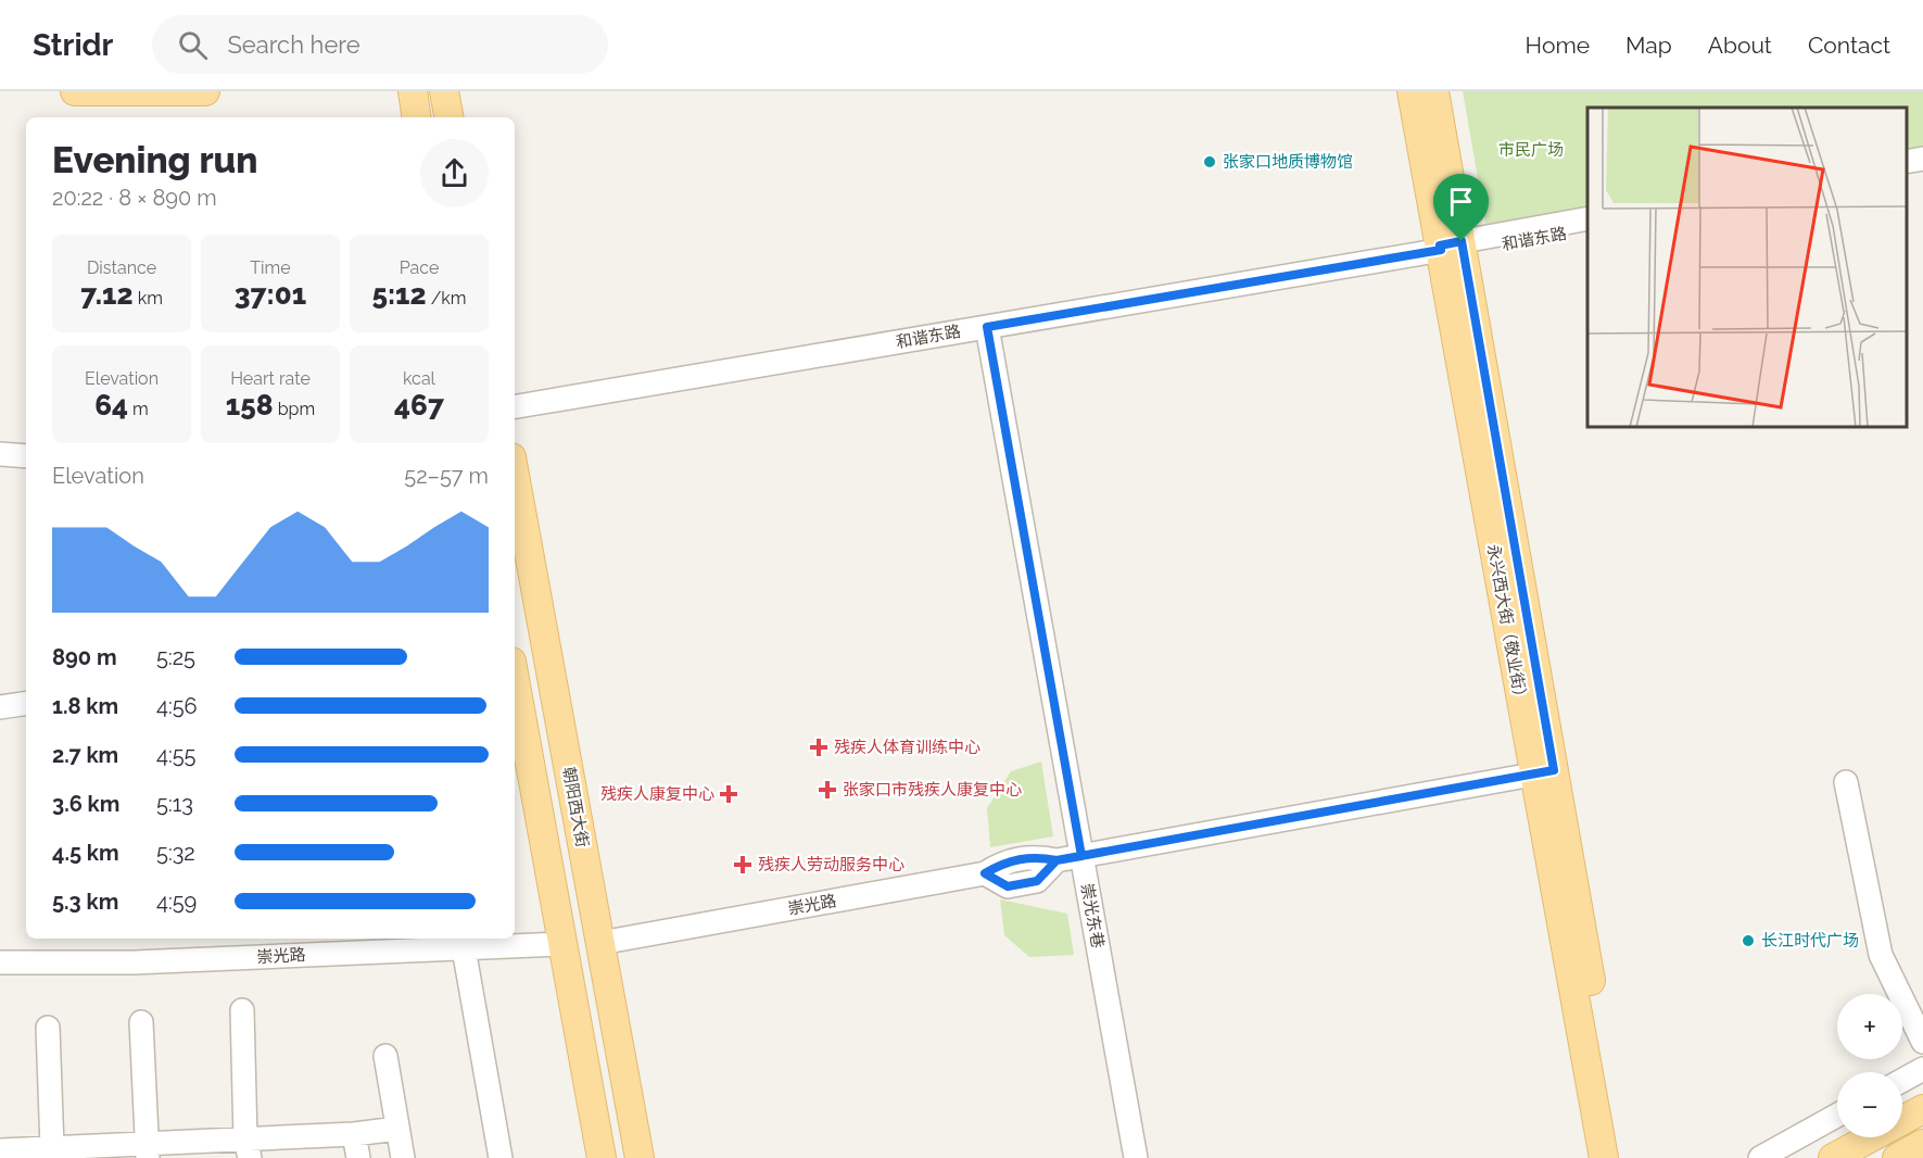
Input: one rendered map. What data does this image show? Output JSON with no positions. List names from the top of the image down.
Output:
{
  "streets": {
    "main road": ["永兴西大街（敬业街）", "朝阳西大街"],
    "street": ["和谐东路", "崇光路", "崇光东巷"]
  },
  "crossings": [
    ["和谐东路", "永兴西大街（敬业街）"],
    ["和谐东路", "崇光东巷"],
    ["永兴西大街（敬业街）", "崇光路"],
    ["朝阳西大街", "崇光路"],
    ["崇光路", "崇光东巷"]
  ],
  "parks": ["市民广场"],
  "places": {
    "other": ["张家口地质博物馆", "长江时代广场"],
    "health": [
      "残疾人体育训练中心",
      "张家口市残疾人康复中心",
      "残疾人康复中心",
      "残疾人劳动服务中心"
    ]
  },
  "page": {
    "header": "Stridr",
    "search": "Search here",
    "nav": [
      "Home",
      "Map",
      "About",
      "Contact"
    ],
    "heading": ["Evening run", "20:22 · 8 × 890 m"],
    "stats": [
      ["Distance", "7.12 km"],
      ["Time", "37:01"],
      ["Pace", "5:12 /km"],
      ["Elevation", "64 m"],
      ["Heart rate", "158 bpm"],
      ["kcal", "467"]
    ],
    "chart": ["Elevation", "52–57 m"],
    "list": [
      {
        "name": "890 m",
        "note": "5:25"
      },
      {
        "name": "1.8 km",
        "note": "4:56"
      },
      {
        "name": "2.7 km",
        "note": "4:55"
      },
      {
        "name": "3.6 km",
        "note": "5:13"
      },
      {
        "name": "4.5 km",
        "note": "5:32"
      },
      {
        "name": "5.3 km",
        "note": "4:59"
      }
    ],
    "map_buttons": ["+", "−"]
  }
}
